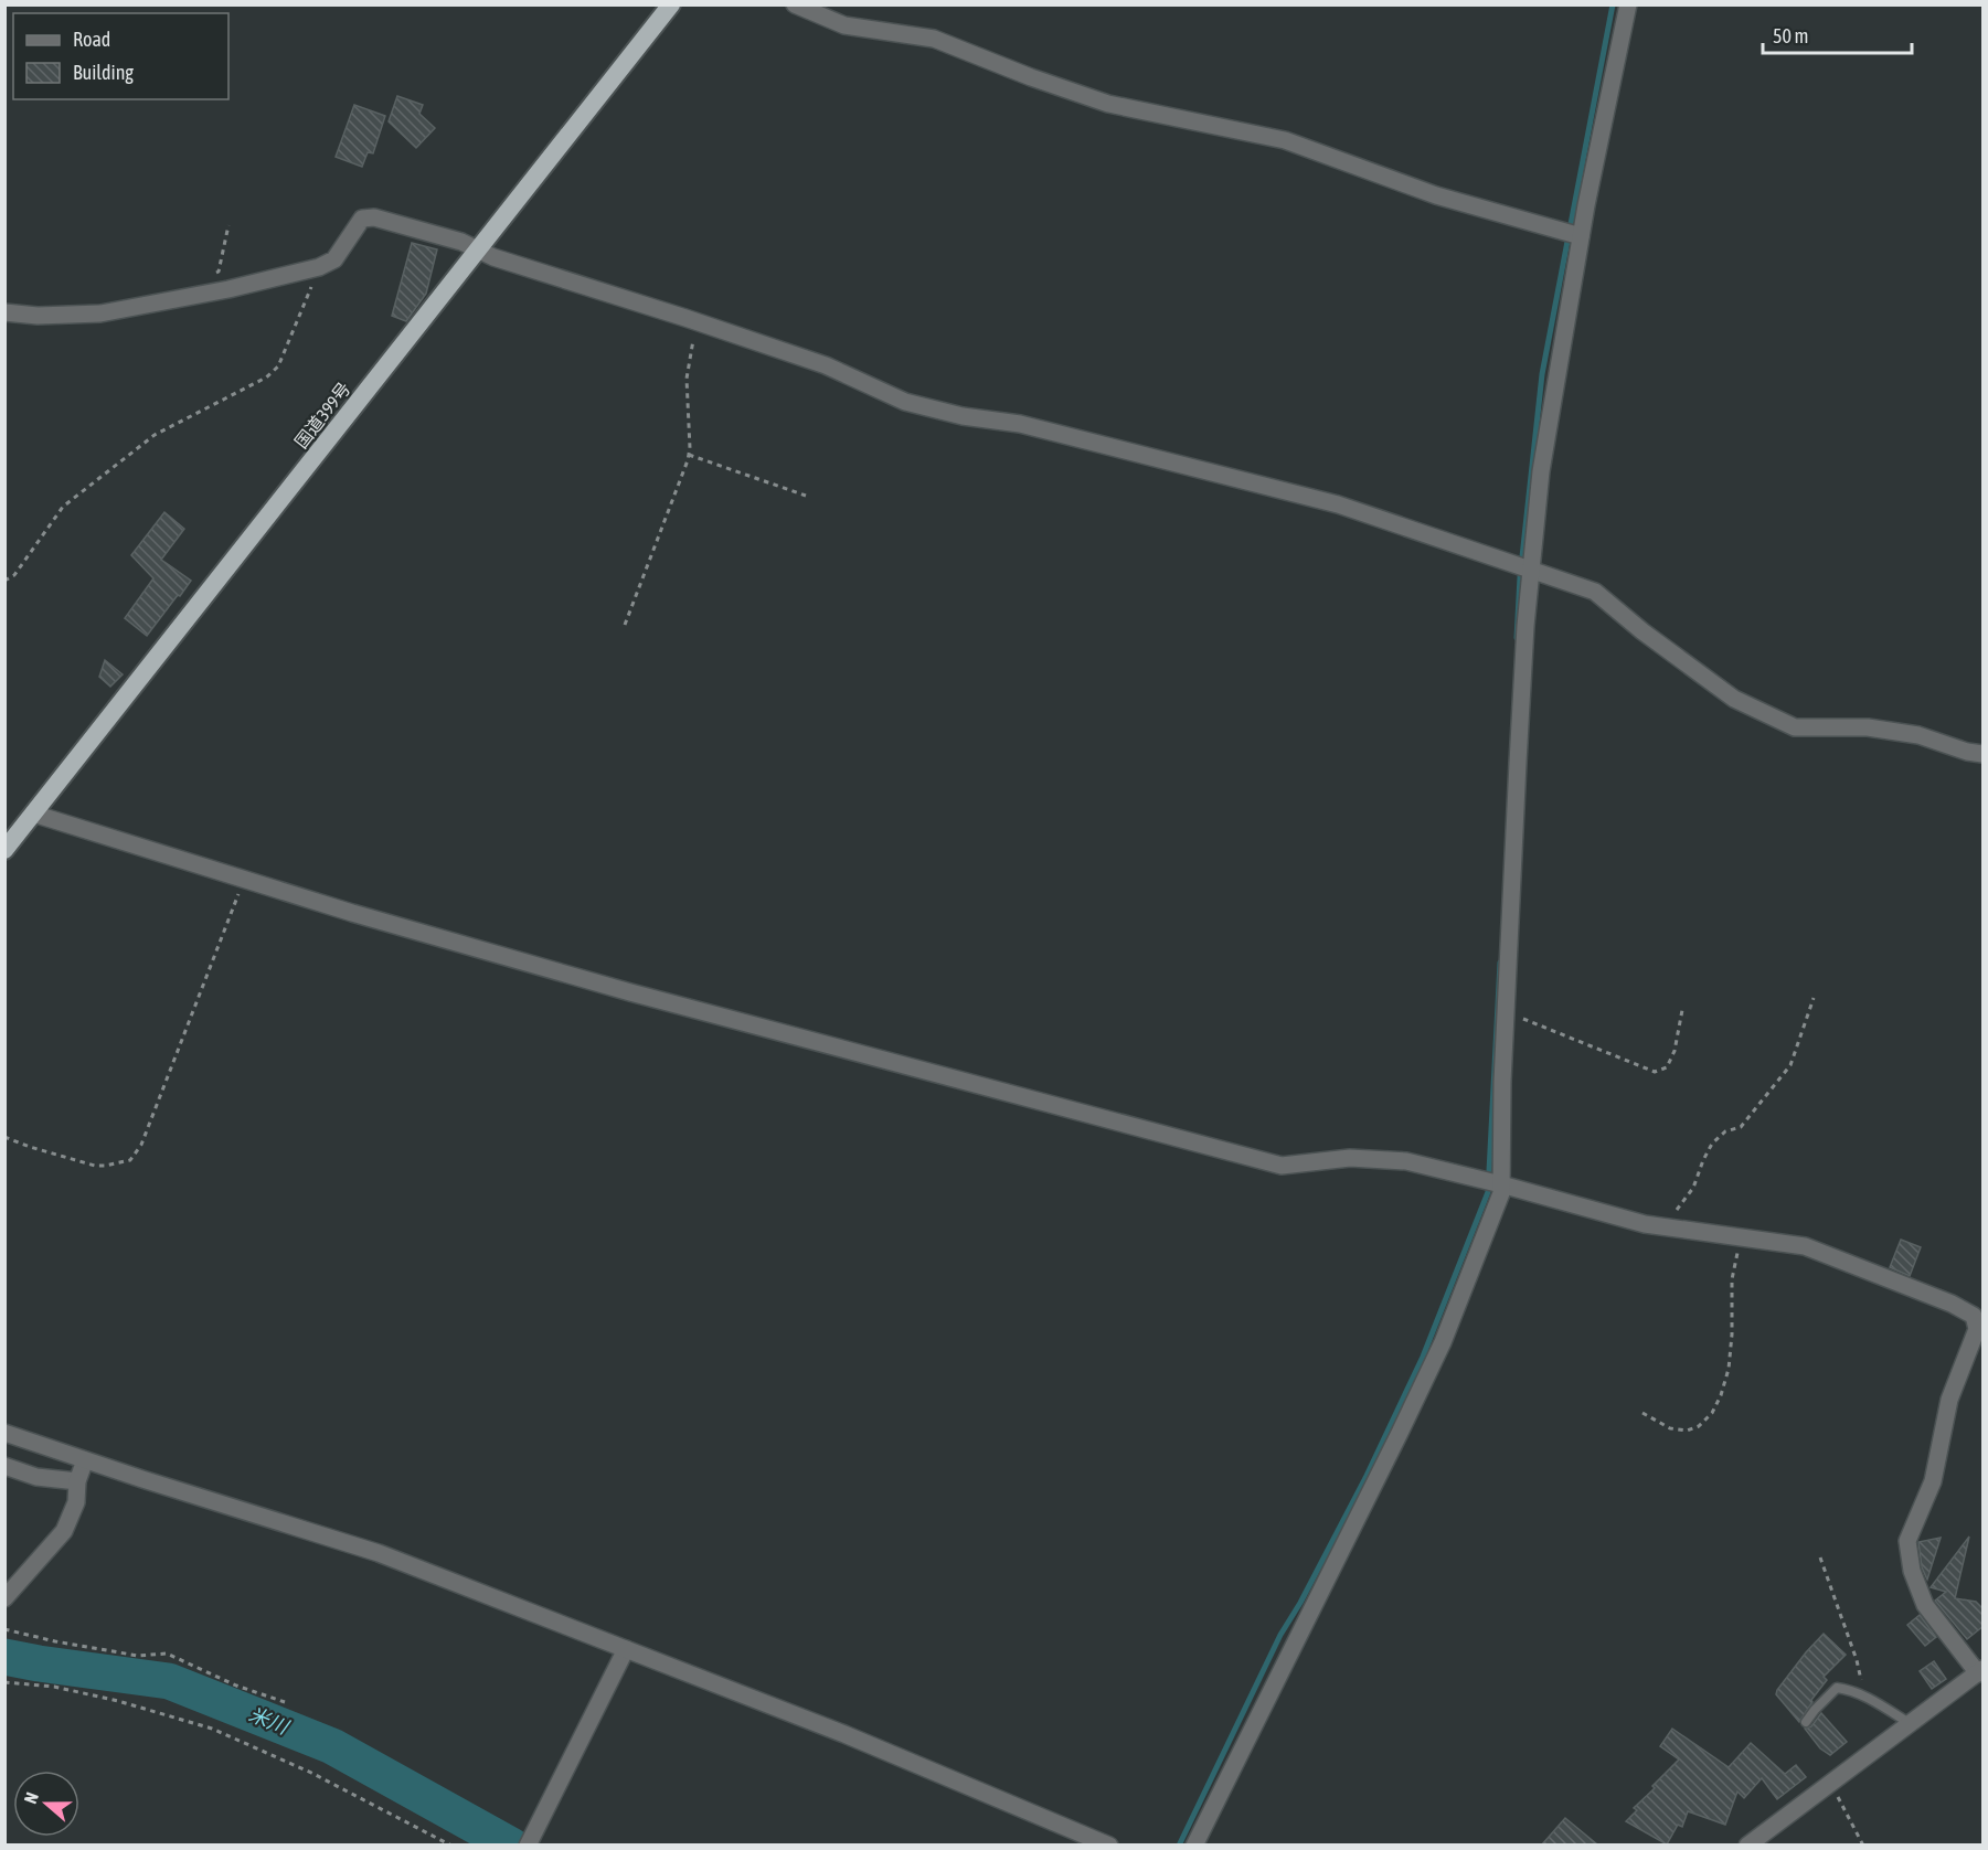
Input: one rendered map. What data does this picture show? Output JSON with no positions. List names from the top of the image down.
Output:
{
  "streets": {
    "highway": ["国道399号"]
  },
  "water": ["米川"],
  "legend": ["Road", "Building"],
  "scale_bar": "50 m",
  "north": "left"
}
